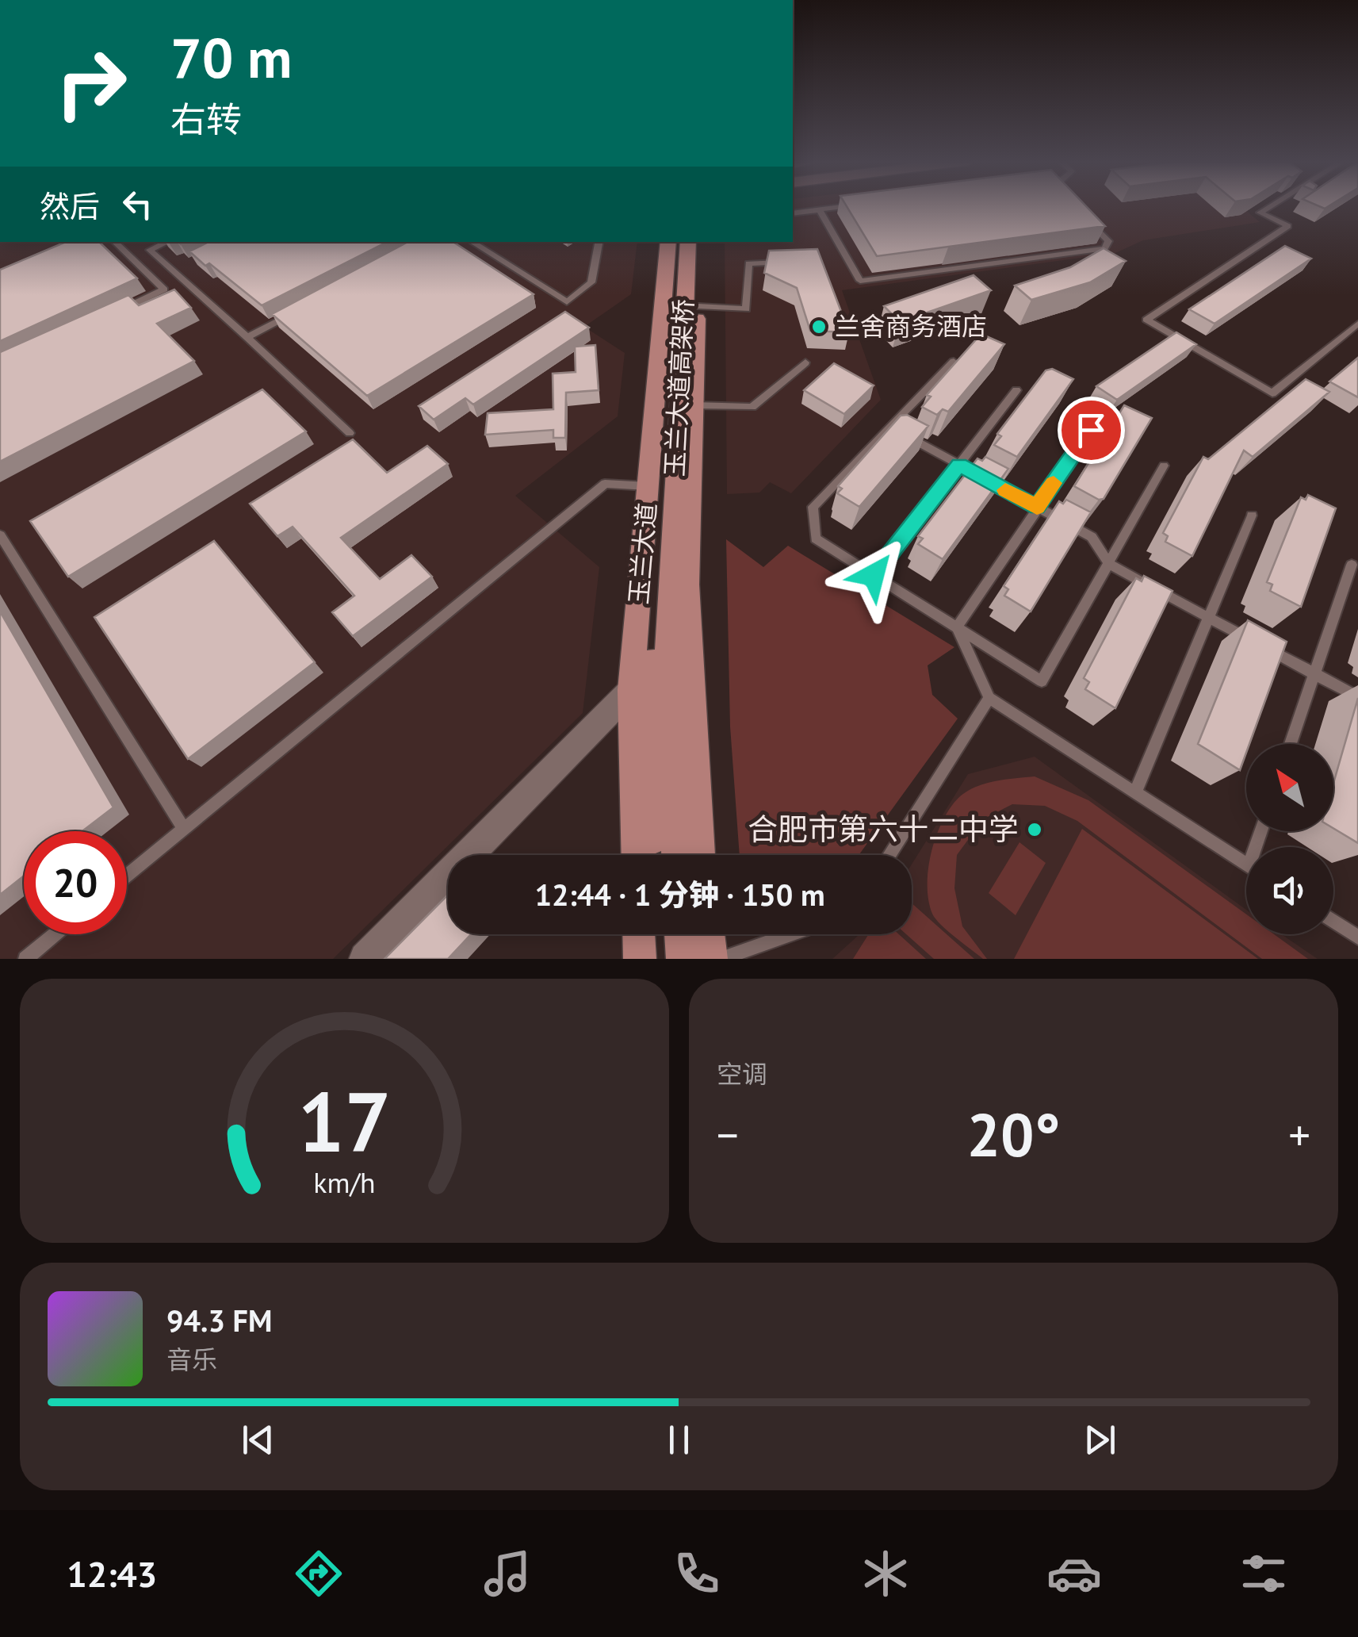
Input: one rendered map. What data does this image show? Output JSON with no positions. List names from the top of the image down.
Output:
{
  "streets": {
    "main road": ["玉兰大道高架桥", "玉兰大道"]
  },
  "places": ["兰舍商务酒店", "合肥市第六十二中学"],
  "north": "top left",
  "page": {
    "turn": ["70 m", "右转"],
    "then": "然后",
    "limit": "20",
    "trip": "12:44 · 1 分钟 · 150 m",
    "tile": "空调",
    "heat": ["−", "20°", "+"],
    "song": ["94.3 FM", "音乐"],
    "tabs": "12:43",
    "gauge": ["17", "km/h"]
  }
}
